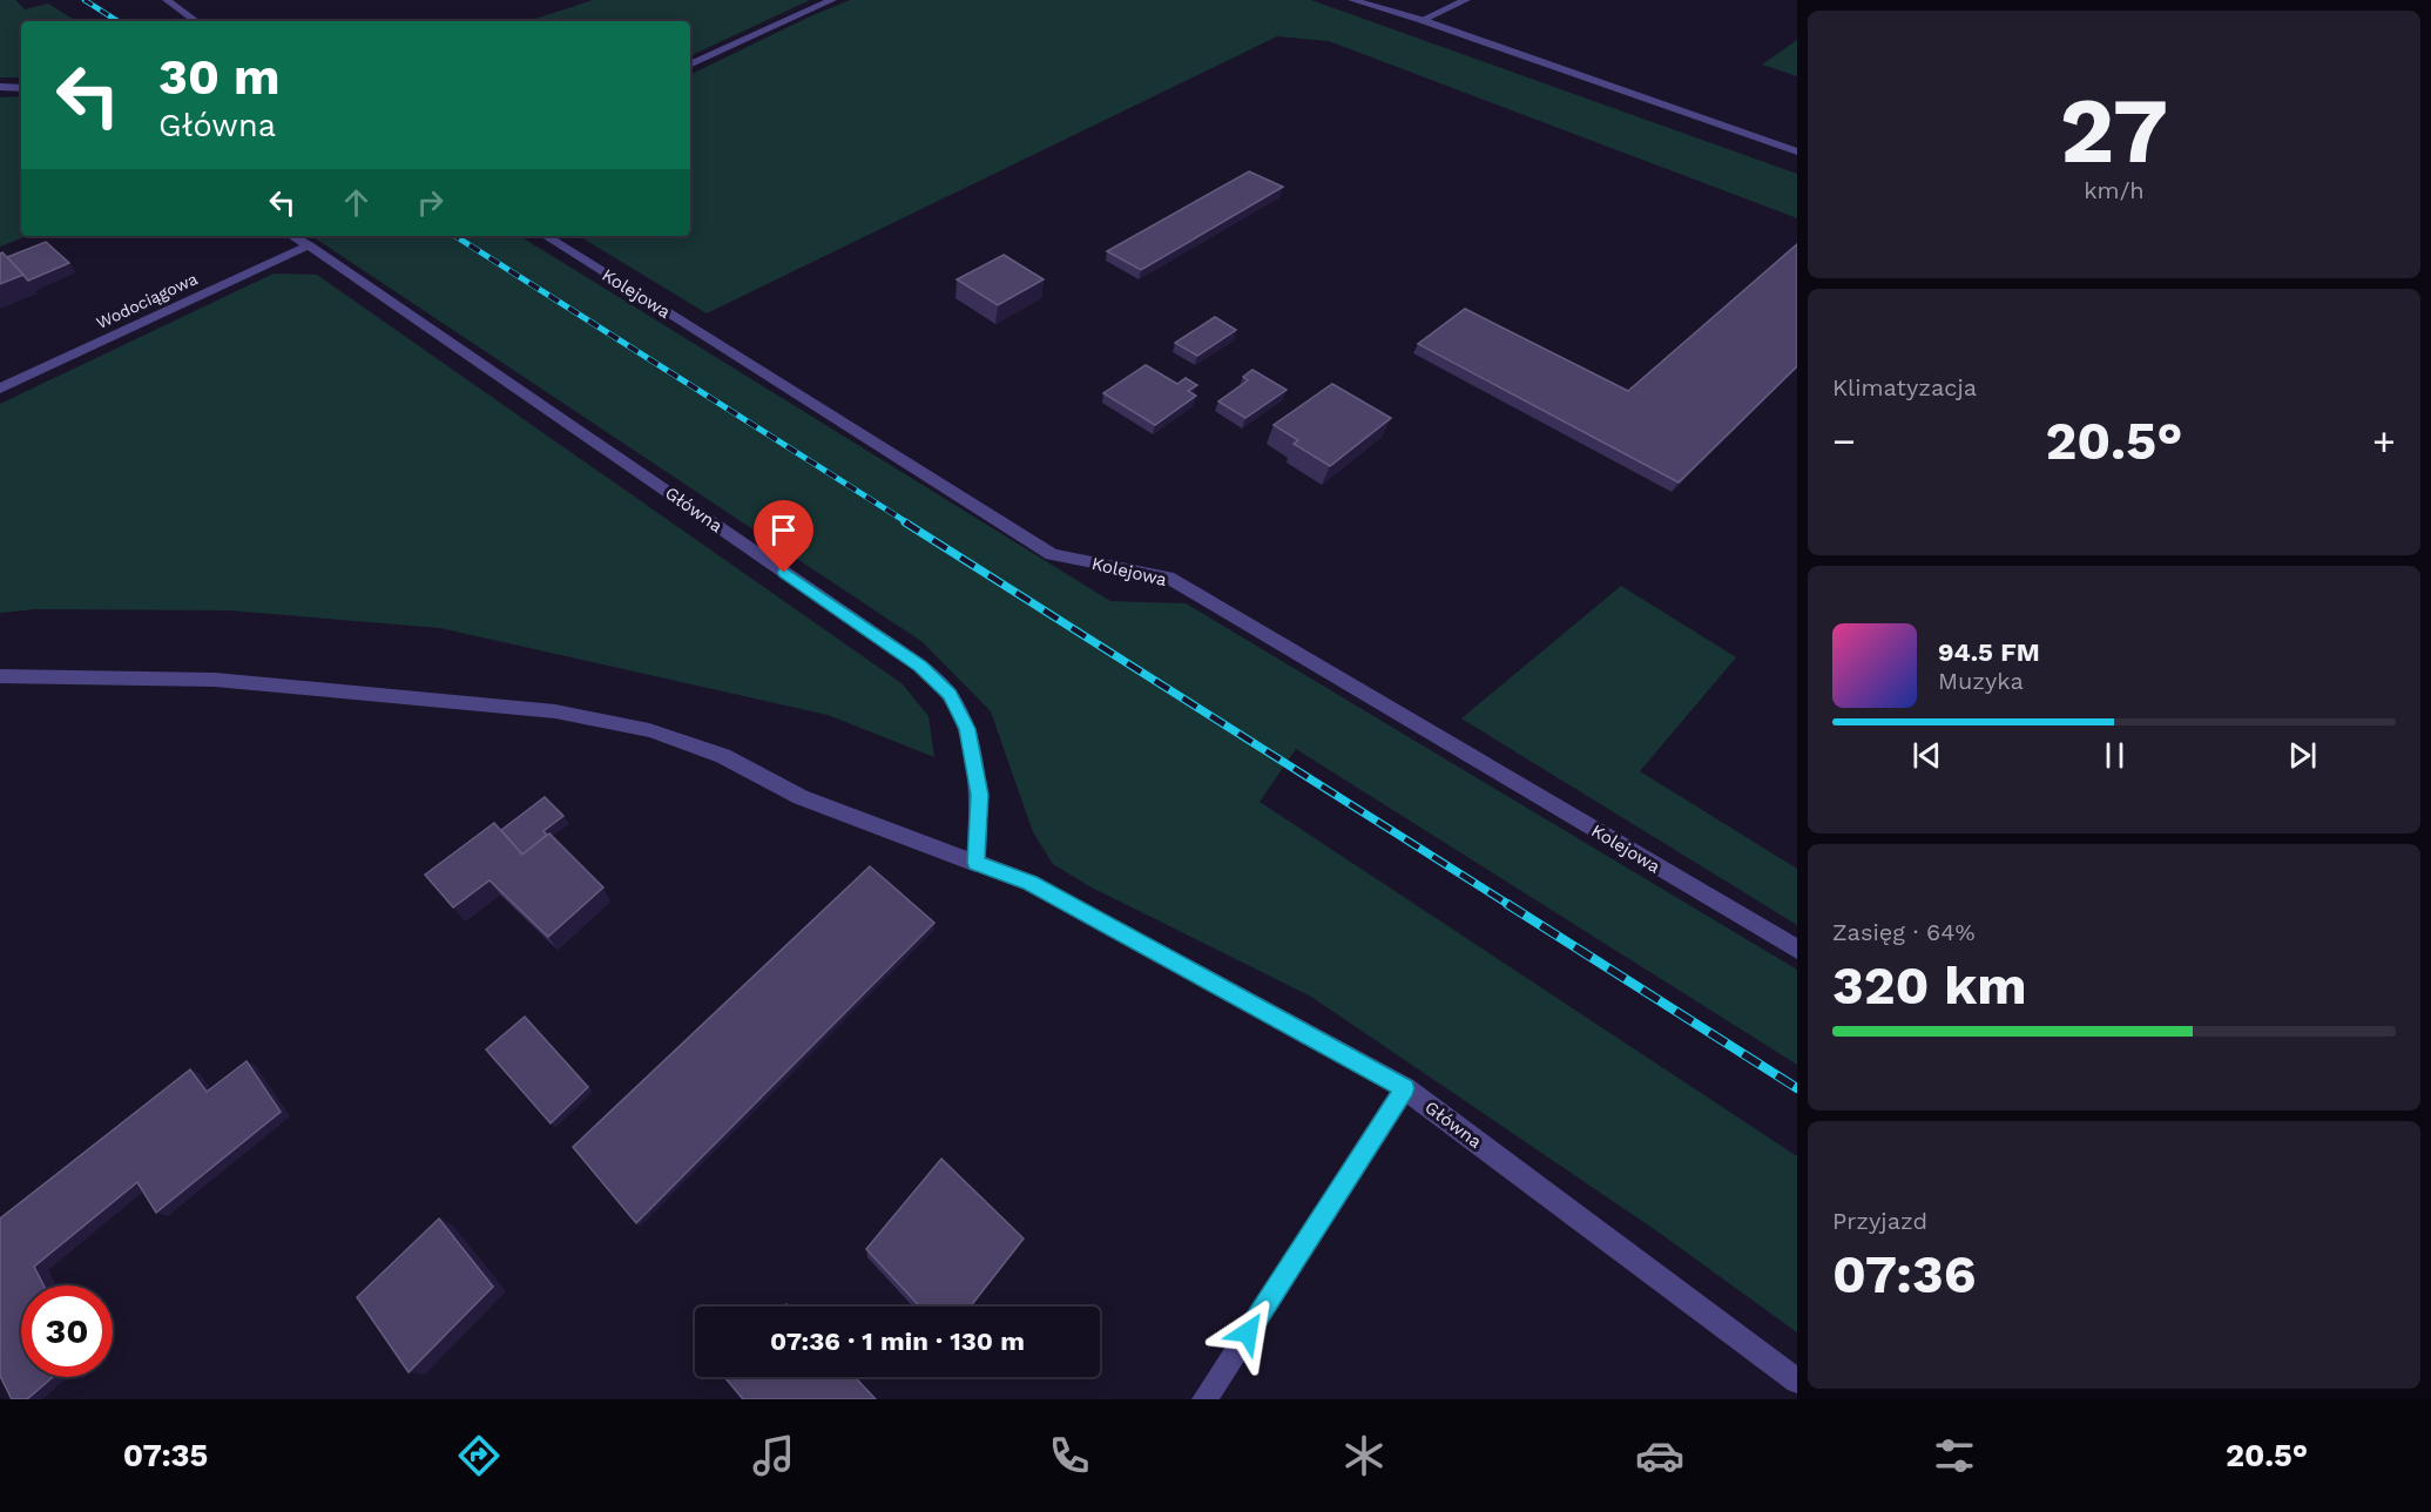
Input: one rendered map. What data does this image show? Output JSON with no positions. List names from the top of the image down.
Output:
{
  "streets": {
    "street": ["Kolejowa", "Wodociągowa", "Główna"]
  },
  "crossings": [
    ["Wodociągowa", "Główna"]
  ],
  "page": {
    "tile": [
      ["27", "km/h"],
      "Klimatyzacja",
      ["Zasięg · 64%", "320 km"],
      ["Przyjazd", "07:36"]
    ],
    "turn": ["30 m", "Główna"],
    "heat": ["−", "20.5°", "+"],
    "song": ["94.5 FM", "Muzyka"],
    "limit": "30",
    "trip": "07:36 · 1 min · 130 m",
    "tabs": ["07:35", "20.5°"]
  }
}
